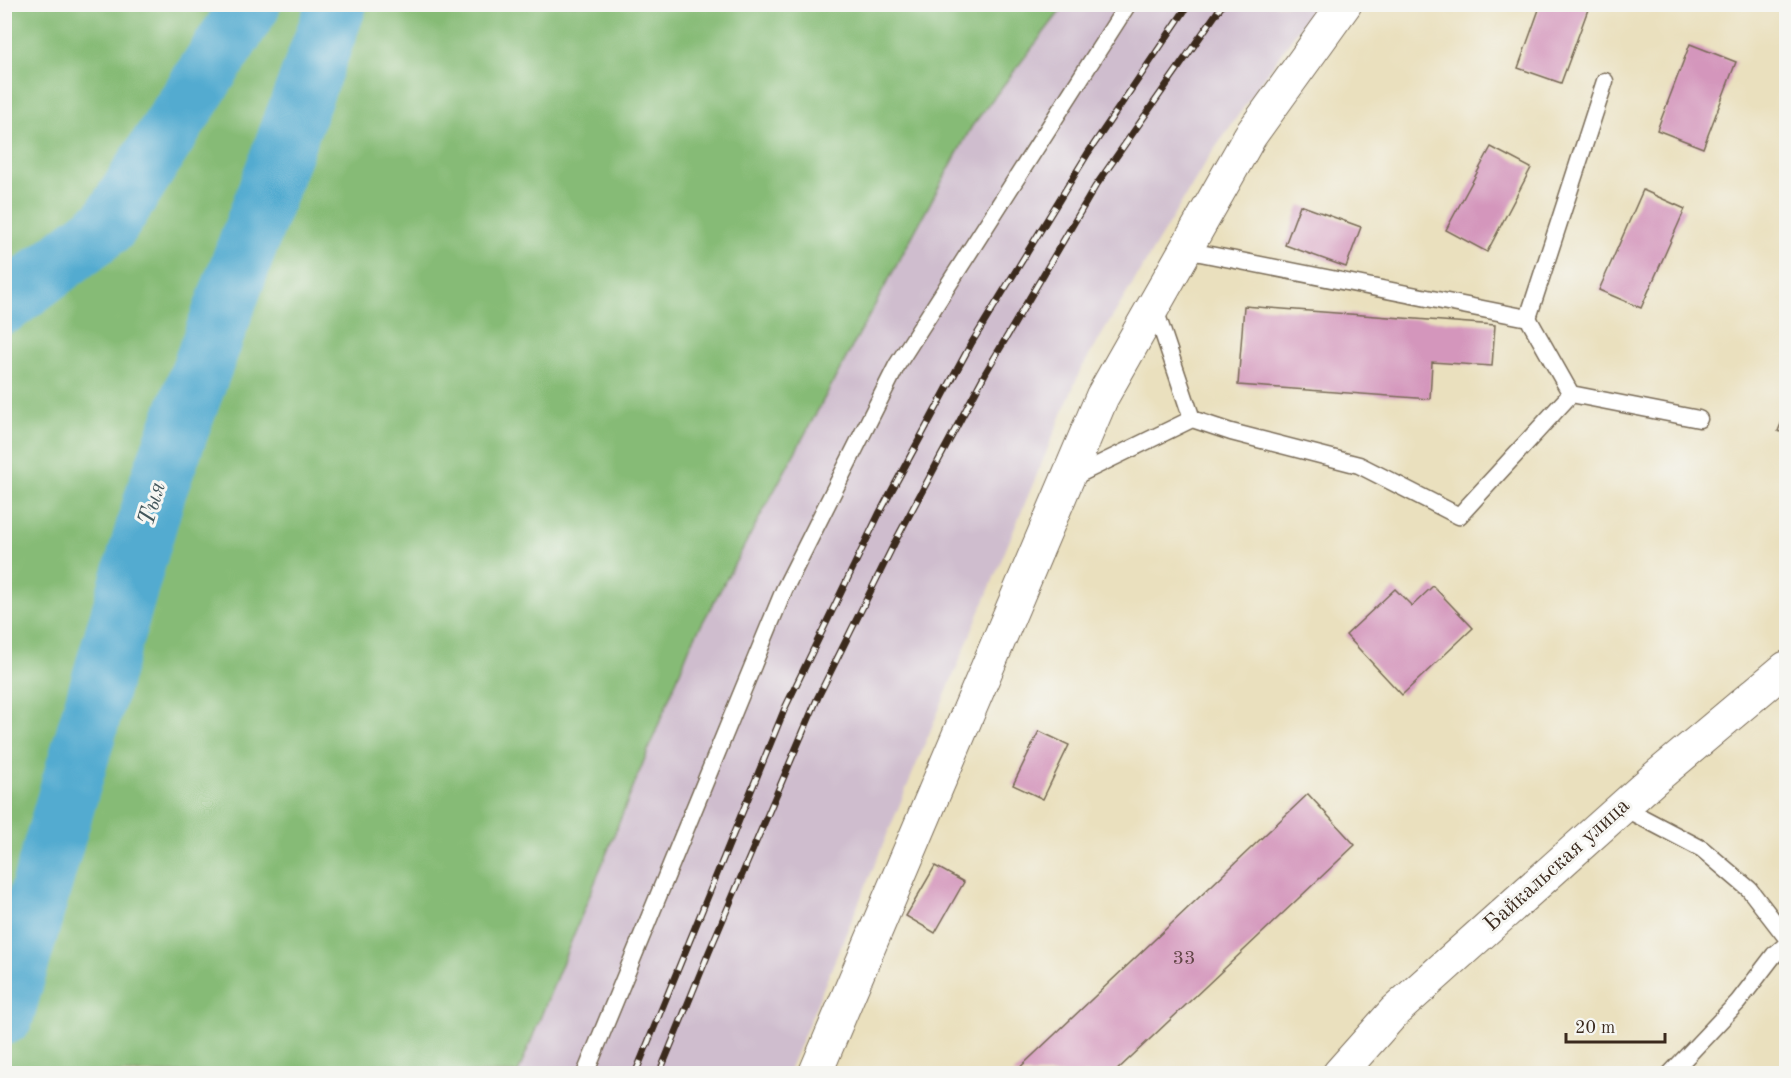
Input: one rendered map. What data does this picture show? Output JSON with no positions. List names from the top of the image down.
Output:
{
  "streets": {
    "street": ["Байкальская улица"]
  },
  "water": ["Тыя"],
  "house_numbers": ["33"],
  "scale_bar": "20 m"
}
